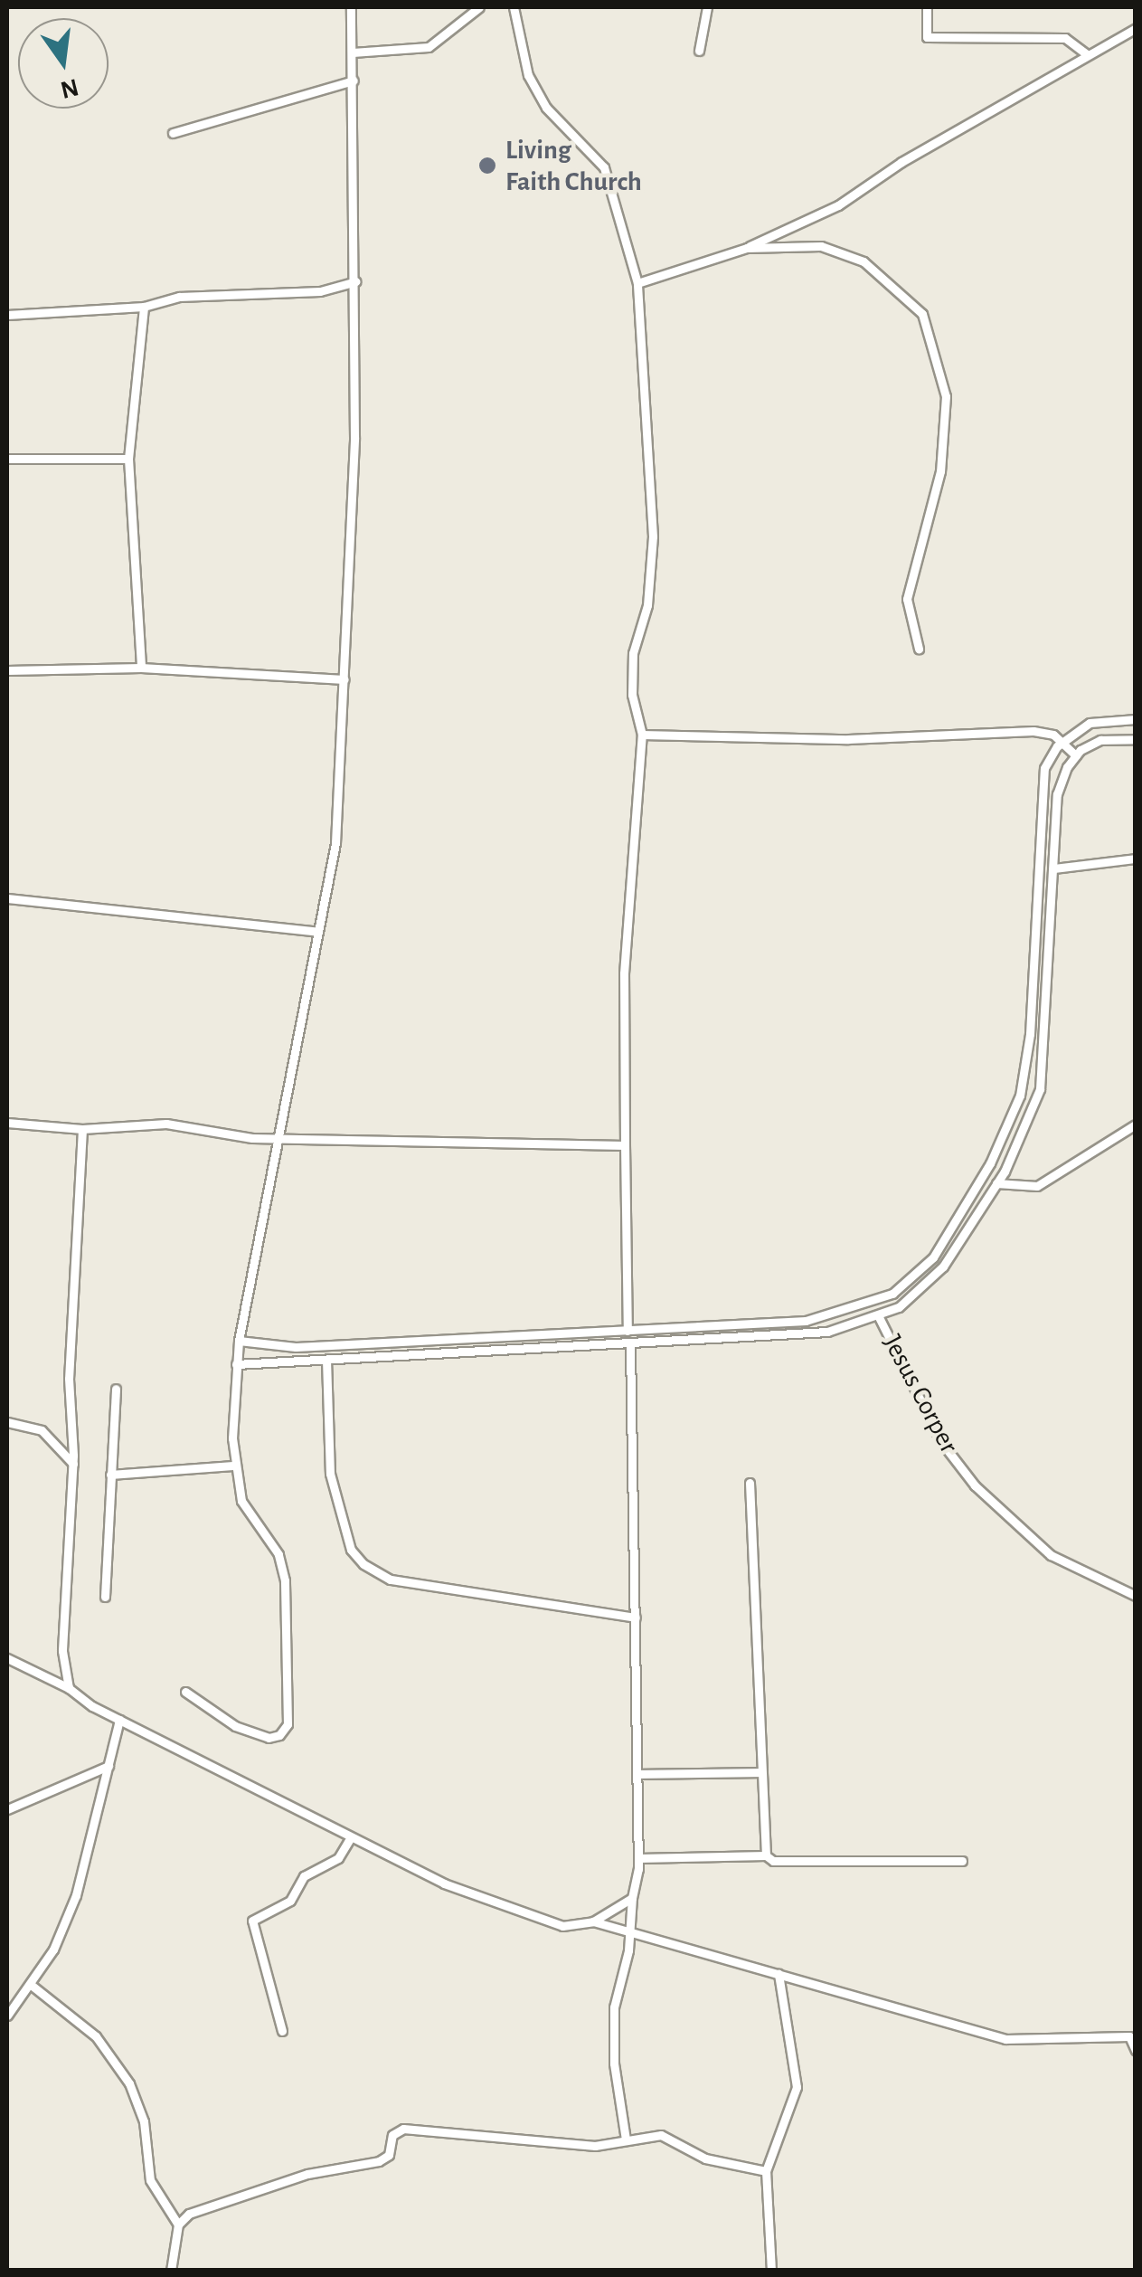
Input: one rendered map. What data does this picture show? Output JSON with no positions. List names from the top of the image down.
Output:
{
  "streets": {
    "street": ["Jesus Corper"]
  },
  "places": ["Living Faith Church"],
  "north": "bottom"
}
